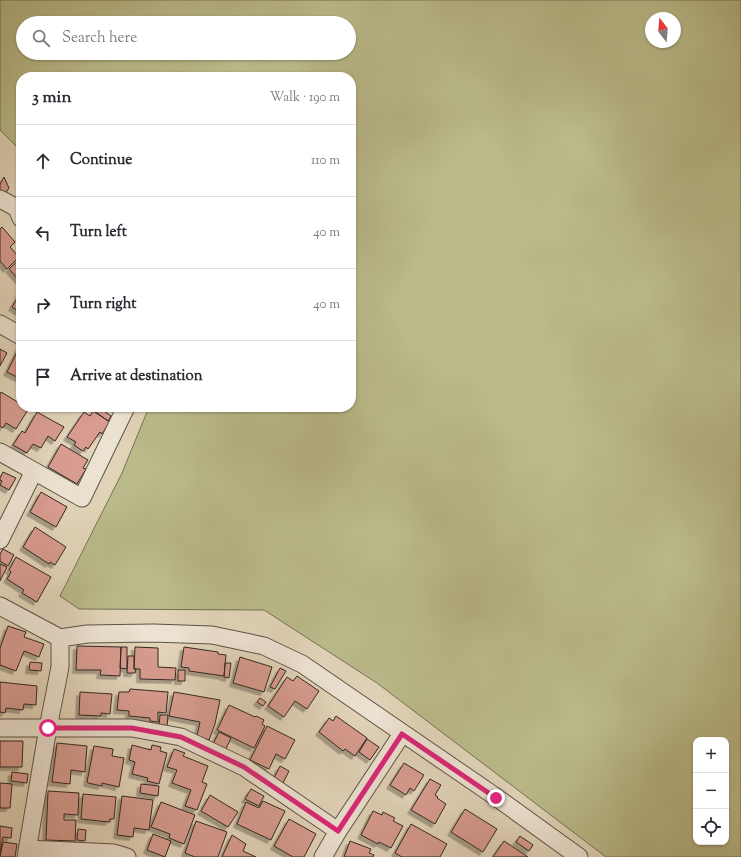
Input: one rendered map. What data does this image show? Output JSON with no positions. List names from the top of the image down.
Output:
{
  "north": "top",
  "page": {
    "search": "Search here",
    "heading": ["3 min", "Walk · 190 m"],
    "list": [
      ["Continue", "110 m"],
      ["Turn left", "40 m"],
      ["Turn right", "40 m"],
      "Arrive at destination"
    ],
    "map_buttons": ["+", "−"]
  }
}
